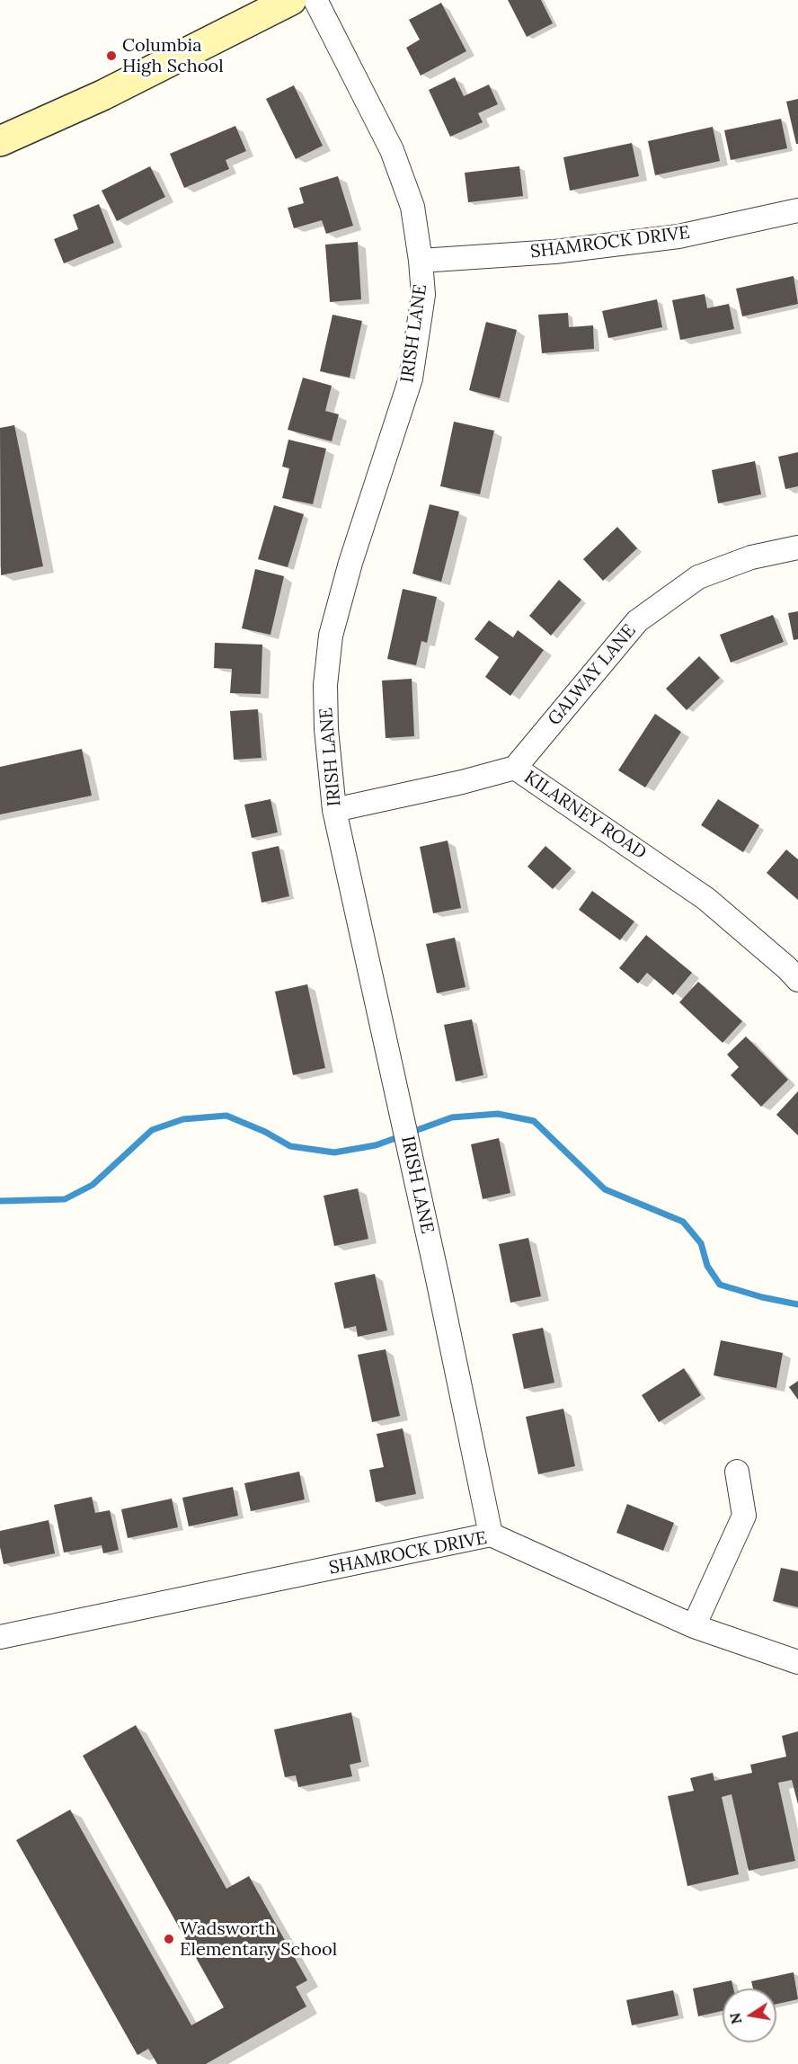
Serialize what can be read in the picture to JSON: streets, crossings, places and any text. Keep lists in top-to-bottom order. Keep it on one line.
{"streets":{"street":["SHAMROCK DRIVE","IRISH LANE","GALWAY LANE","KILARNEY ROAD"]},"crossings":[["SHAMROCK DRIVE","IRISH LANE"],["IRISH LANE","KILARNEY ROAD"],["GALWAY LANE","KILARNEY ROAD"]],"places":["Columbia High School","Wadsworth Elementary School"],"north":"left"}
